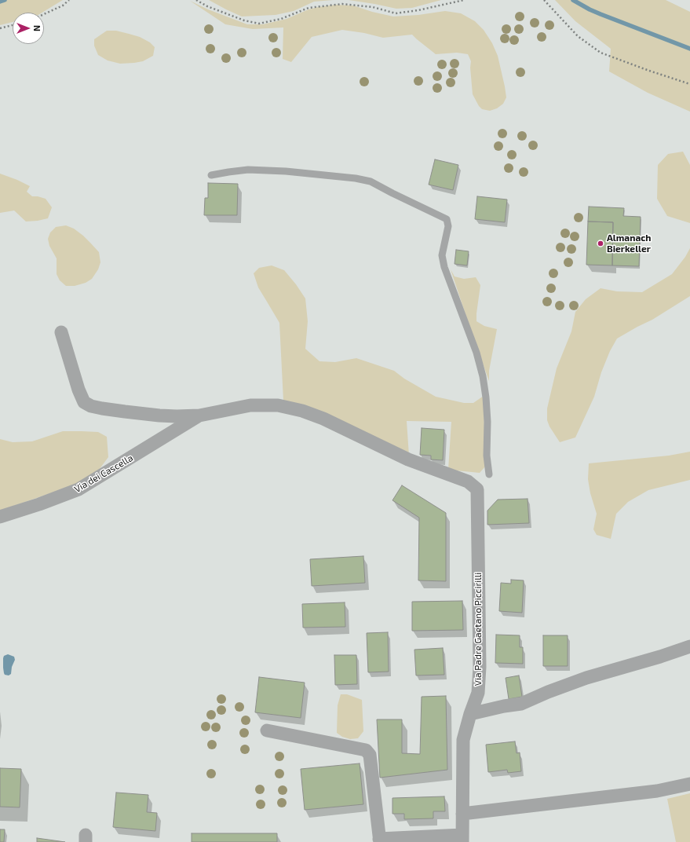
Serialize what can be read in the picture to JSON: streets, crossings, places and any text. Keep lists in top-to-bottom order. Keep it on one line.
{"streets":{"street":["Via dei Cascella","Via Padre Gaetano Piccirilli"]},"crossings":[["Via dei Cascella","Via Padre Gaetano Piccirilli"]],"places":["Almanach Bierkeller"],"north":"right"}
